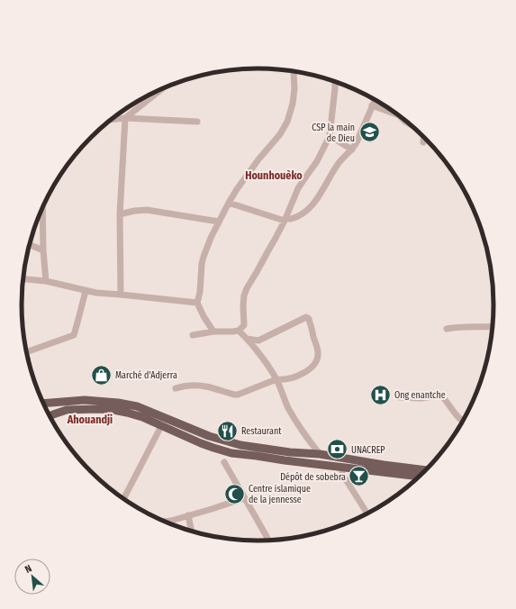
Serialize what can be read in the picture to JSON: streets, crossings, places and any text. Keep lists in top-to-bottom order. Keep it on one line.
{"districts":["Hounhouèko","Ahouandji"],"places":{"school or university":["CSP la main de Dieu"],"shop":["Marché d'Adjerra"],"hospital":["Ong enantche"],"restaurant":["Restaurant"],"bank":["UNACREP"],"bar":["Dépôt de sobebra"],"mosque":["Centre islamique de la jennesse"]},"north":"top left"}
